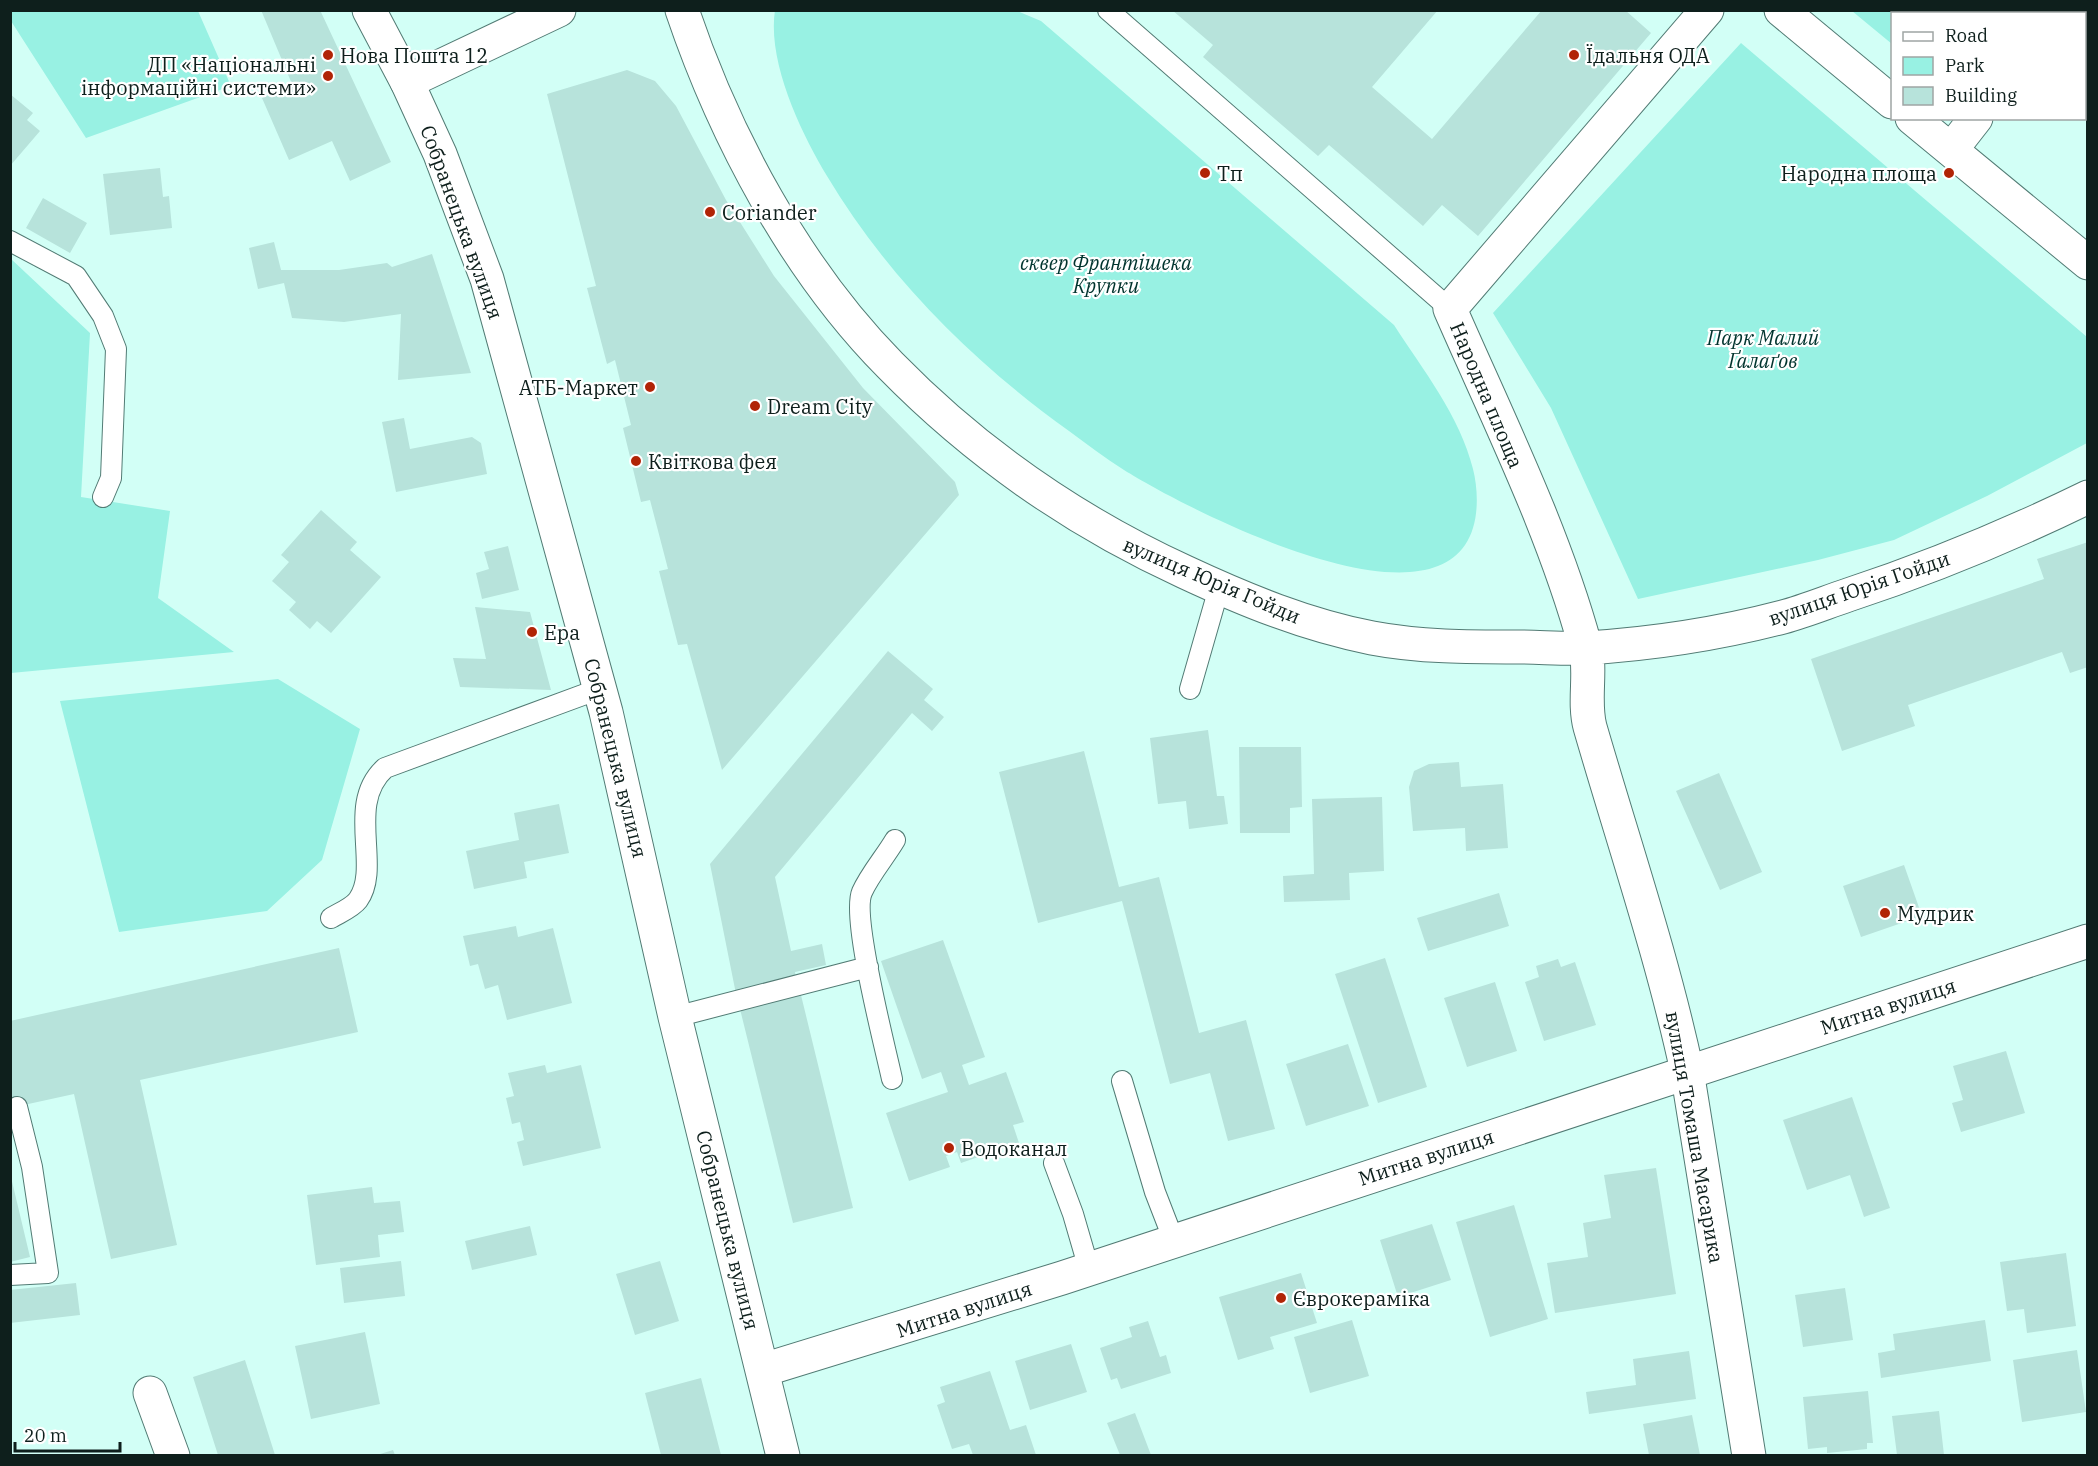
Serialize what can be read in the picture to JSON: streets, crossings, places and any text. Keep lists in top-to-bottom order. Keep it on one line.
{"streets":{"street":["Собранецька вулиця","Народна площа","вулиця Юрія Гойди","Митна вулиця","вулиця Томаша Масарика"]},"crossings":[["Собранецька вулиця","Митна вулиця"],["Народна площа","вулиця Юрія Гойди"],["Народна площа","вулиця Томаша Масарика"],["вулиця Юрія Гойди","вулиця Томаша Масарика"],["Митна вулиця","вулиця Томаша Масарика"]],"parks":["сквер Франтішека Крупки","Парк Малий Ґалаґов"],"places":["Нова Пошта 12","Їдальня ОДА","ДП «Національні інформаційні системи»","Тп","Народна площа","Coriander","АТБ-Маркет","Dream City","Квіткова фея","Ера","Мудрик","Водоканал","Єврокераміка"],"legend":["Road","Park","Building"],"scale_bar":"20 m"}
